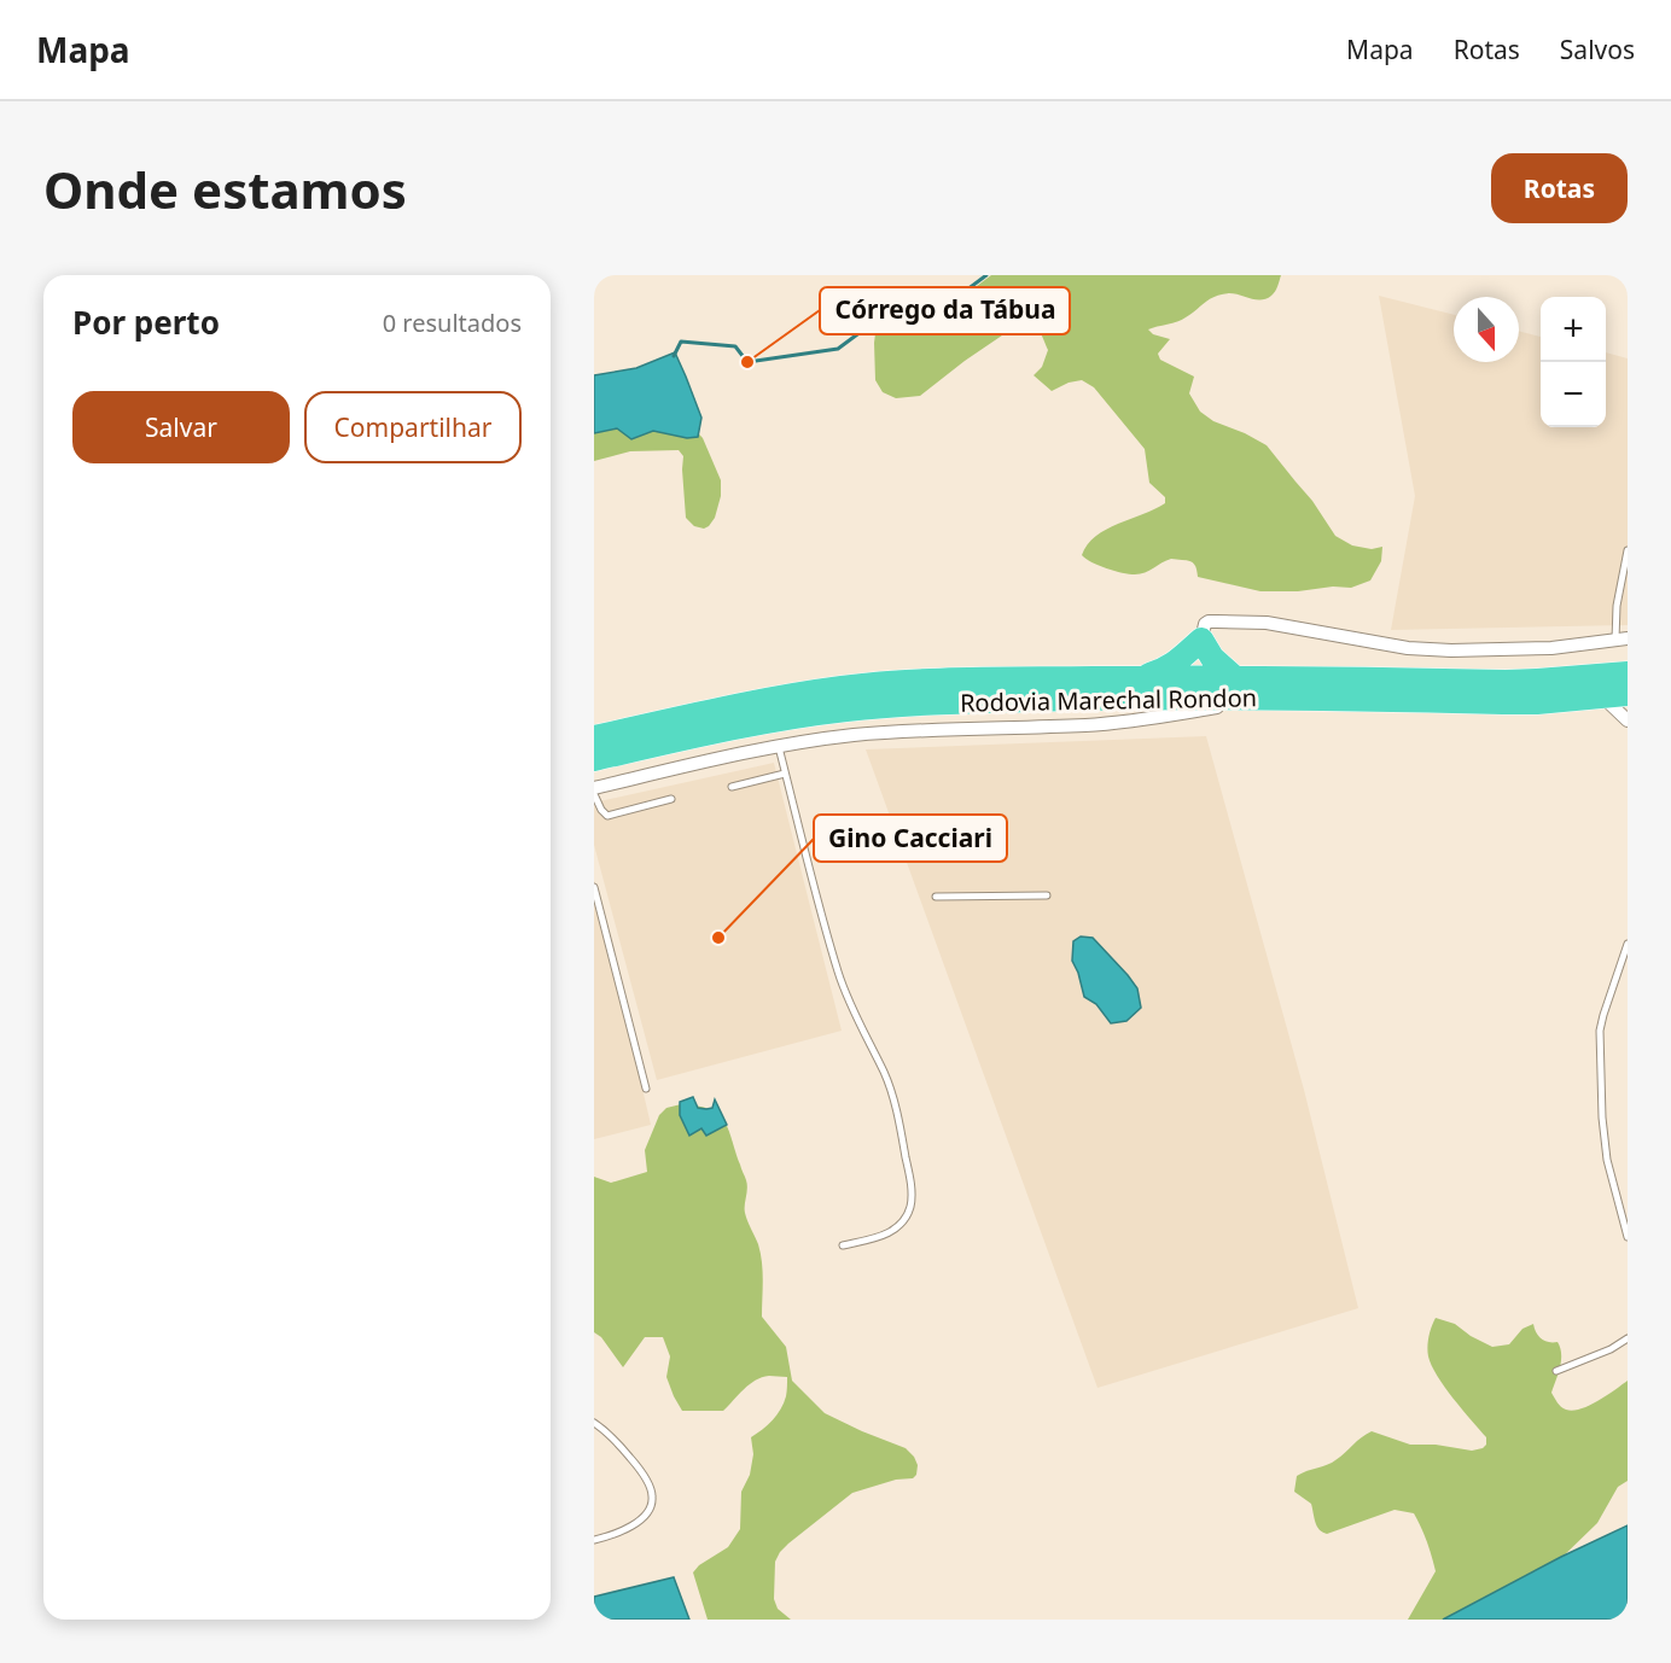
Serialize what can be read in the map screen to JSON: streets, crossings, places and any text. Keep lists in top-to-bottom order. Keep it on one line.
{"streets":{"highway":["Rodovia Marechal Rondon"]},"places":["Córrego da Tábua","Gino Cacciari"],"north":"bottom","page":{"header":"Mapa","nav":["Mapa","Rotas","Salvos"],"buttons":["Rotas",["Salvar","Compartilhar"]],"title":"Onde estamos","heading":["Por perto","0 resultados"],"map_buttons":["+","−"]}}
